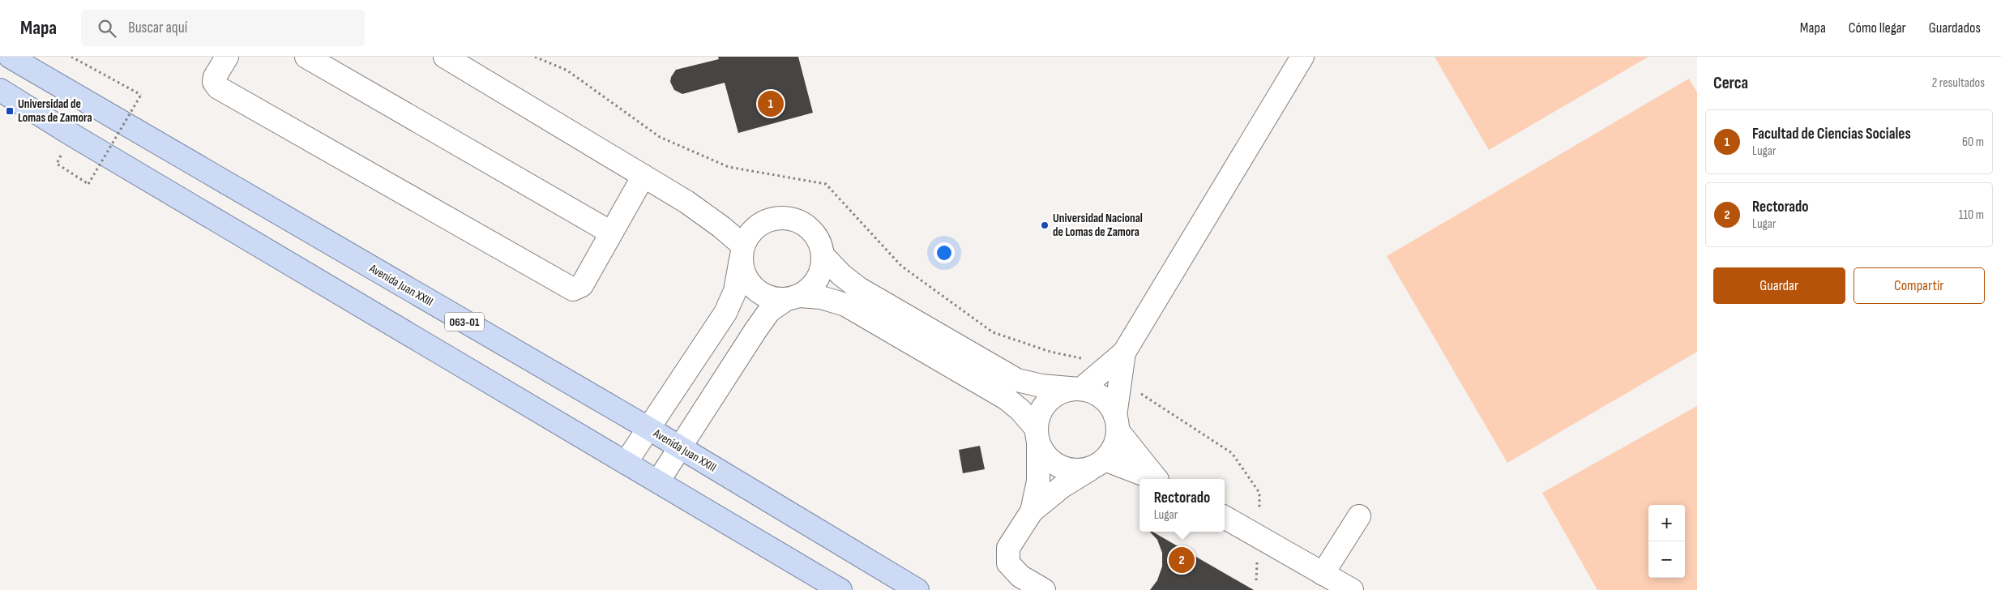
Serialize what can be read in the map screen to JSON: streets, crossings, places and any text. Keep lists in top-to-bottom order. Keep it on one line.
{"streets":{"main road":["Avenida Juan XXIII","063-01"]},"places":{"transit":["Universidad de Lomas de Zamora"],"other":["Universidad Nacional de Lomas de Zamora"]},"page":{"header":"Mapa","search":"Buscar aquí","nav":["Mapa","Cómo llegar","Guardados"],"heading":["Cerca","2 resultados"],"pins":["1","2"],"list":[{"mark":"1","name":"Facultad de Ciencias Sociales","note":"Lugar","value":"60 m"},{"mark":"2","name":"Rectorado","note":"Lugar","value":"110 m"}],"buttons":["Guardar","Compartir"],"popup":["Rectorado","Lugar"],"map_buttons":["+","−"]}}
